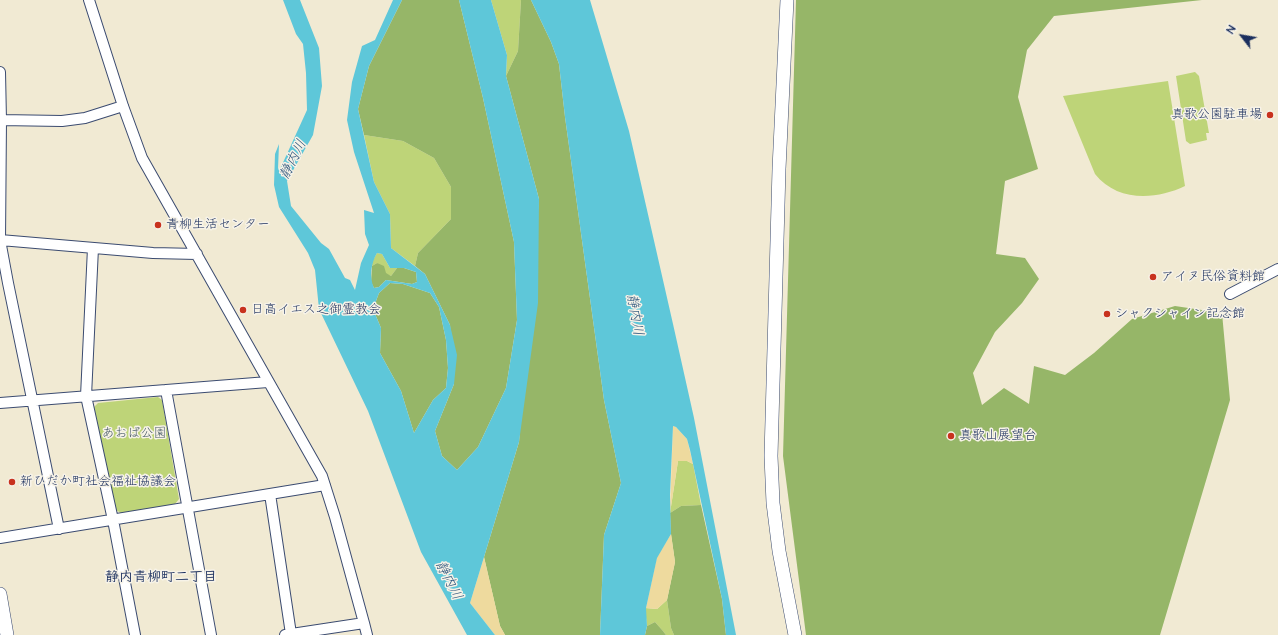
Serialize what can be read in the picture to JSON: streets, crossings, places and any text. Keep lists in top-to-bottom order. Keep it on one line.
{"districts":["静内青柳町二丁目"],"water":["静内川"],"parks":["あおば公園"],"places":["真歌公園駐車場","青柳生活センター","アイヌ民俗資料館","日高イエス之御霊教会","シャクシャイン記念館","真歌山展望台","新ひだか町社会福祉協議会"],"north":"top left"}
